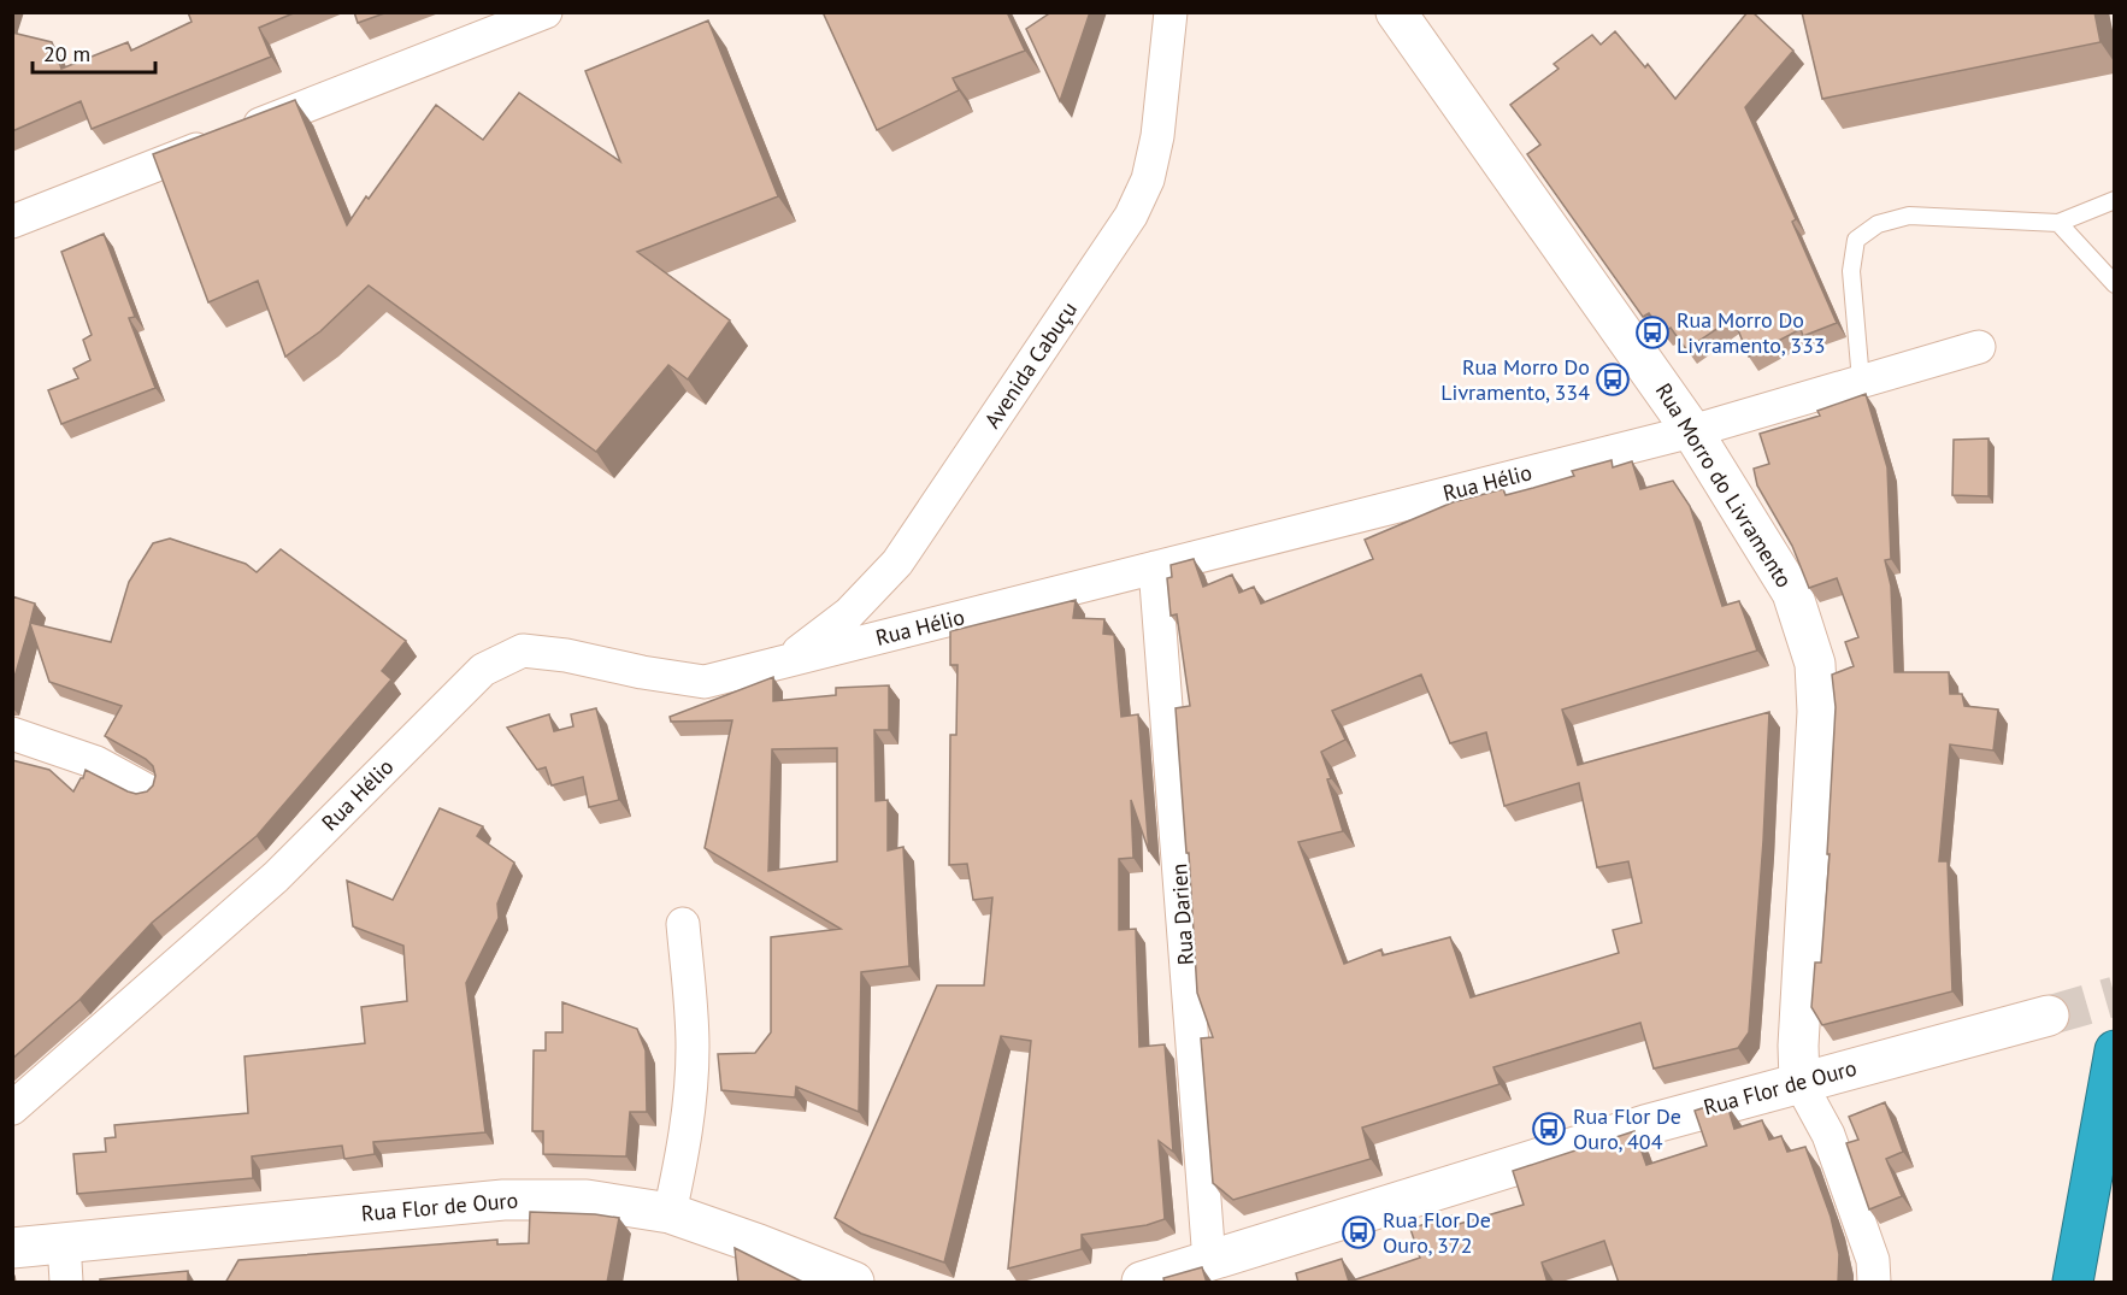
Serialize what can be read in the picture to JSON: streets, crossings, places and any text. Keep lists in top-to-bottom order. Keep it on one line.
{"streets":{"street":["Avenida Cabuçu","Rua Hélio","Rua Morro do Livramento","Rua Darien","Rua Flor de Ouro"]},"crossings":[["Avenida Cabuçu","Rua Hélio"],["Rua Hélio","Rua Morro do Livramento"],["Rua Hélio","Rua Darien"],["Rua Morro do Livramento","Rua Flor de Ouro"],["Rua Darien","Rua Flor de Ouro"]],"places":{"bus stop":["Rua Morro Do Livramento, 333","Rua Morro Do Livramento, 334","Rua Flor De Ouro, 404","Rua Flor De Ouro, 372"]},"scale_bar":"20 m"}
